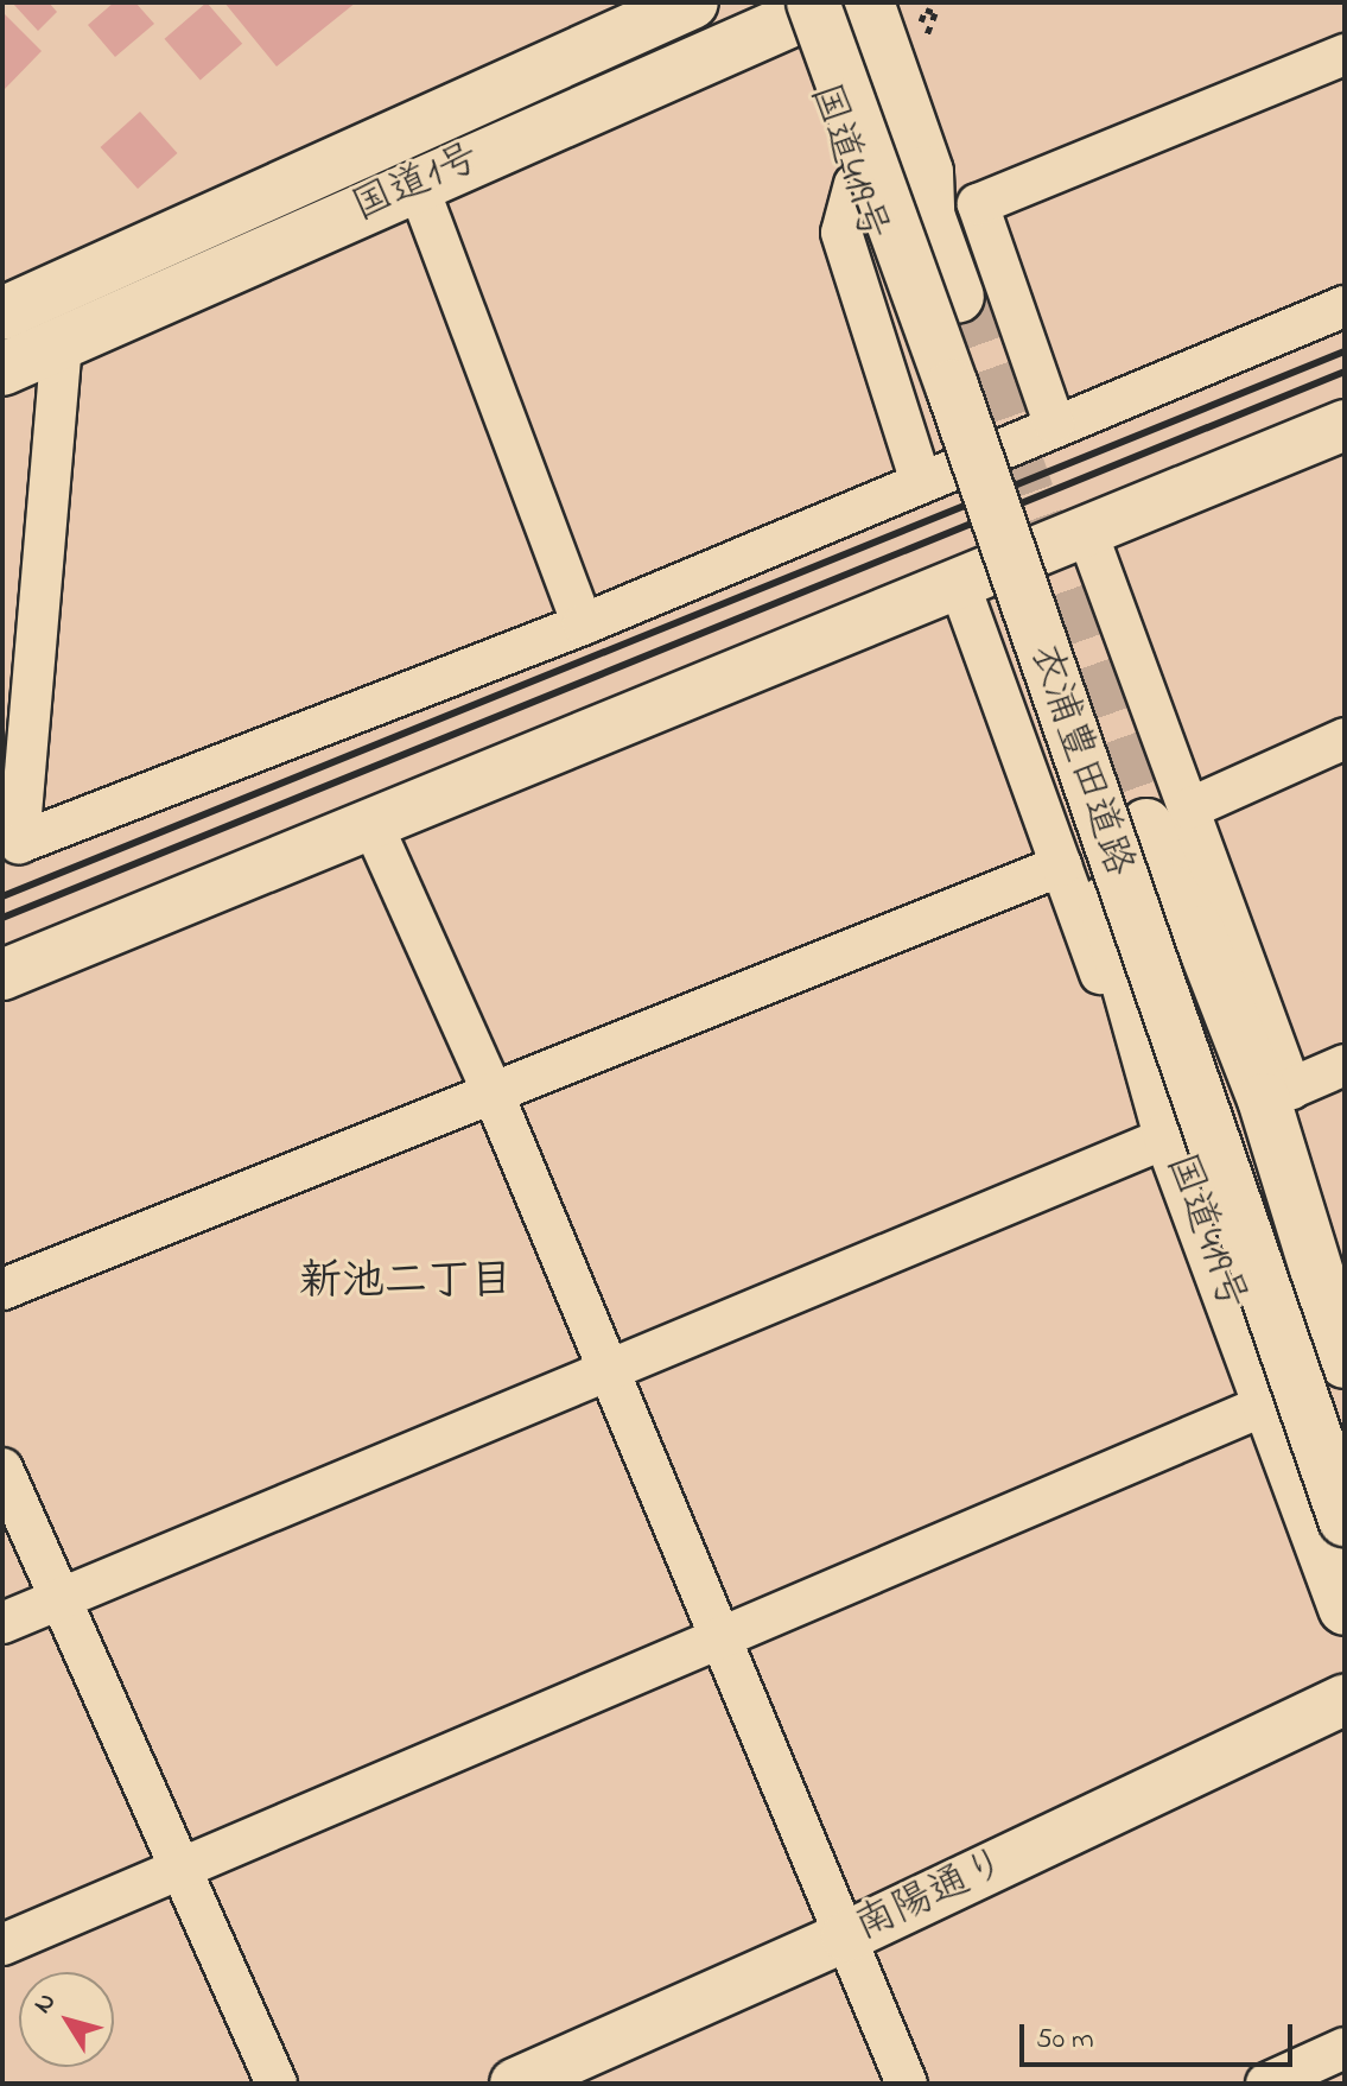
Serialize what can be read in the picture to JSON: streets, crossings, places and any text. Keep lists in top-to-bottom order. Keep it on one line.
{"streets":{"highway":["国道419号","国道1号","衣浦豊田道路"],"street":["南陽通り"]},"crossings":[["国道419号","国道1号"],["国道419号","衣浦豊田道路"],["国道1号","衣浦豊田道路"]],"districts":["新池二丁目"],"scale_bar":"50 m","north":"top left"}
